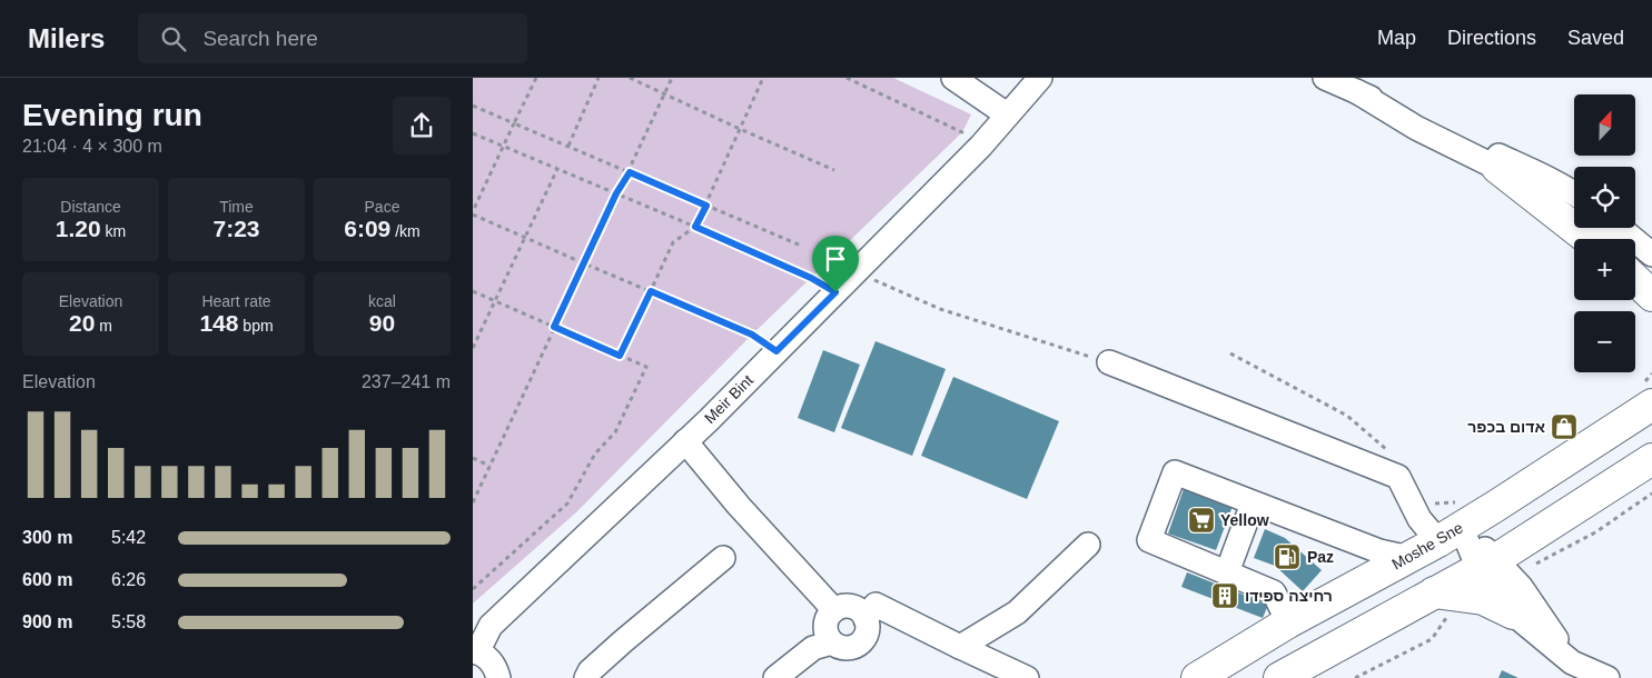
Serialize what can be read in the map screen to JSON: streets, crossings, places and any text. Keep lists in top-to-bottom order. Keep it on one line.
{"streets":{"main road":["Moshe Sne"],"street":["Meir Bint"]},"places":{"shop":["אדום בכפר"],"supermarket":["Yellow"],"fuel station":["Paz"],"building":["רחיצה ספידו"]},"north":"top","page":{"header":"Milers","search":"Search here","nav":["Map","Directions","Saved"],"heading":["Evening run","21:04 · 4 × 300 m"],"map_buttons":["+","−"],"stats":[["Distance","1.20 km"],["Time","7:23"],["Pace","6:09 /km"],["Elevation","20 m"],["Heart rate","148 bpm"],["kcal","90"]],"chart":["Elevation","237–241 m"],"list":[{"name":"300 m","note":"5:42"},{"name":"600 m","note":"6:26"},{"name":"900 m","note":"5:58"}]}}
